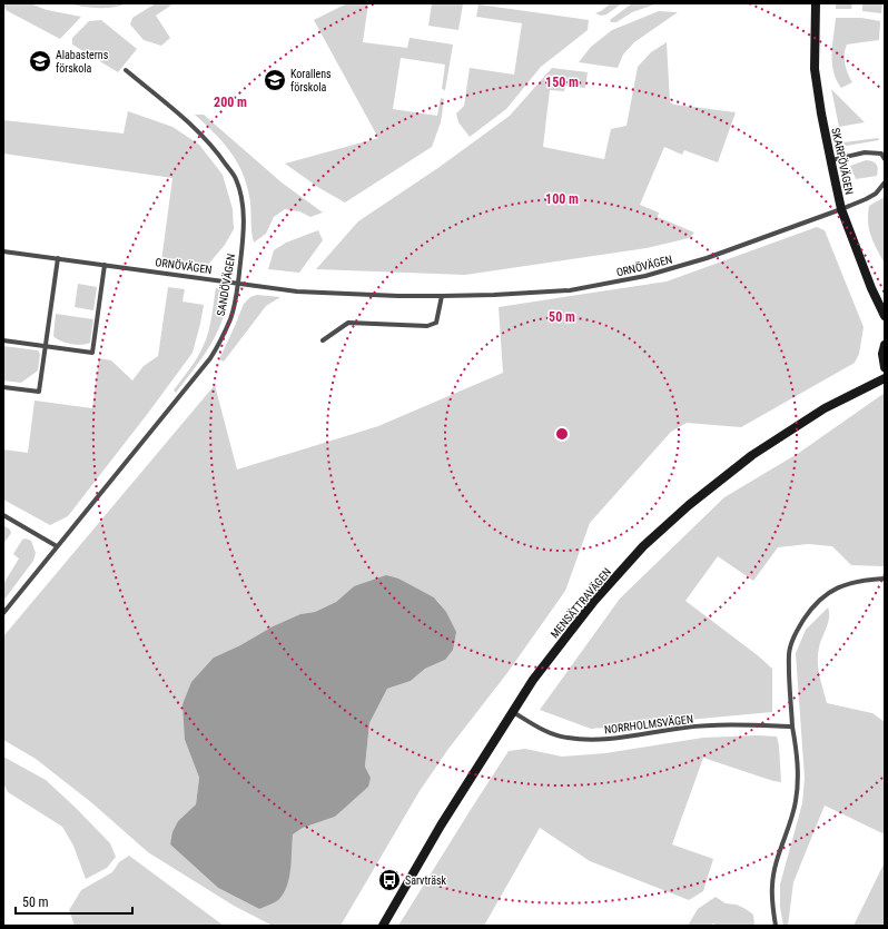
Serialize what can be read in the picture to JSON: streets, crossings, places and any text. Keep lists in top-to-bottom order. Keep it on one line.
{"streets":{"street":["SKARPÖVÄGEN","ORNÖVÄGEN","SANDÖVÄGEN","MENSÄTTRAVÄGEN","NORRHOLMSVÄGEN"]},"crossings":[["SKARPÖVÄGEN","ORNÖVÄGEN"],["ORNÖVÄGEN","SANDÖVÄGEN"],["MENSÄTTRAVÄGEN","NORRHOLMSVÄGEN"]],"places":{"school or university":["Alabasterns förskola","Korallens förskola"],"bus stop":["Sarvträsk"]},"scale_bar":"50 m","rings":["150 m","200 m","100 m","50 m"]}
